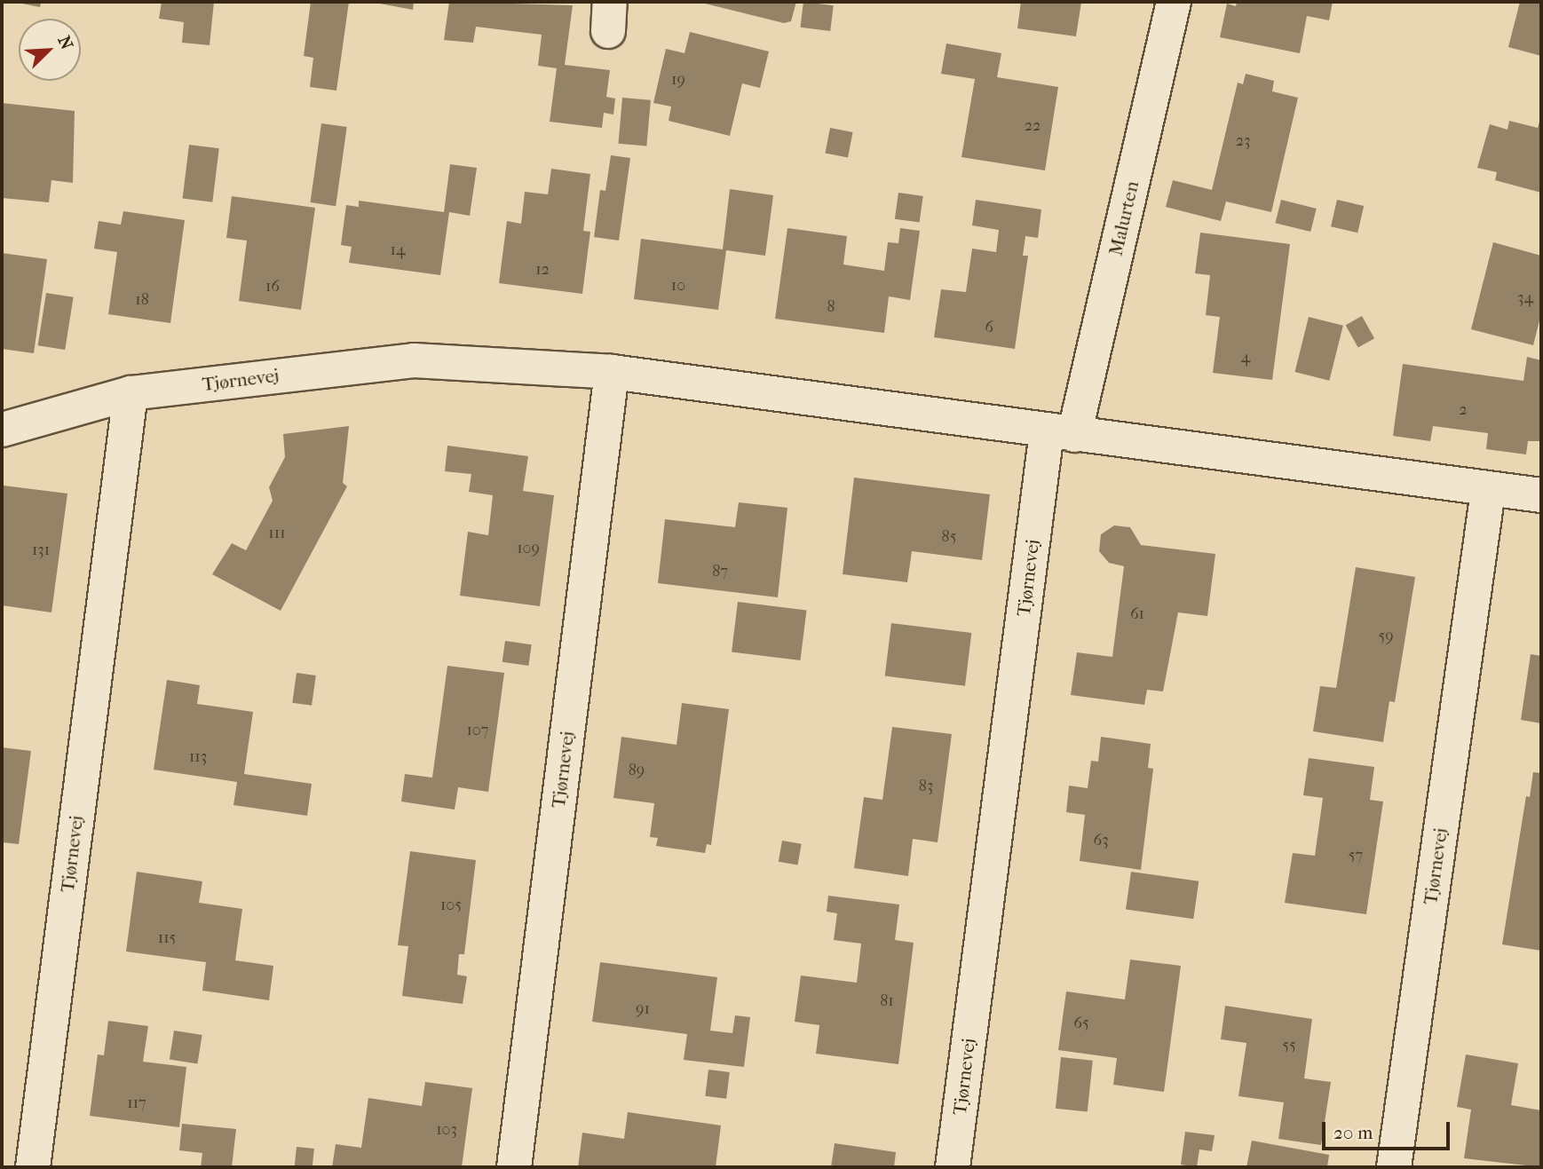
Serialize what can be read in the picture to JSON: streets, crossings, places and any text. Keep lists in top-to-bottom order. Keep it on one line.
{"streets":{"street":["Malurten","Tjørnevej"]},"crossings":[["Malurten","Tjørnevej"]],"house_numbers":["19","22","23","14","12","10","16","34","18","8","6","4","2","111","85","109","131","87","61","59","107","113","89","83","63","57","105","115","81","91","65","55","117","103"],"scale_bar":"20 m","north":"top right"}
